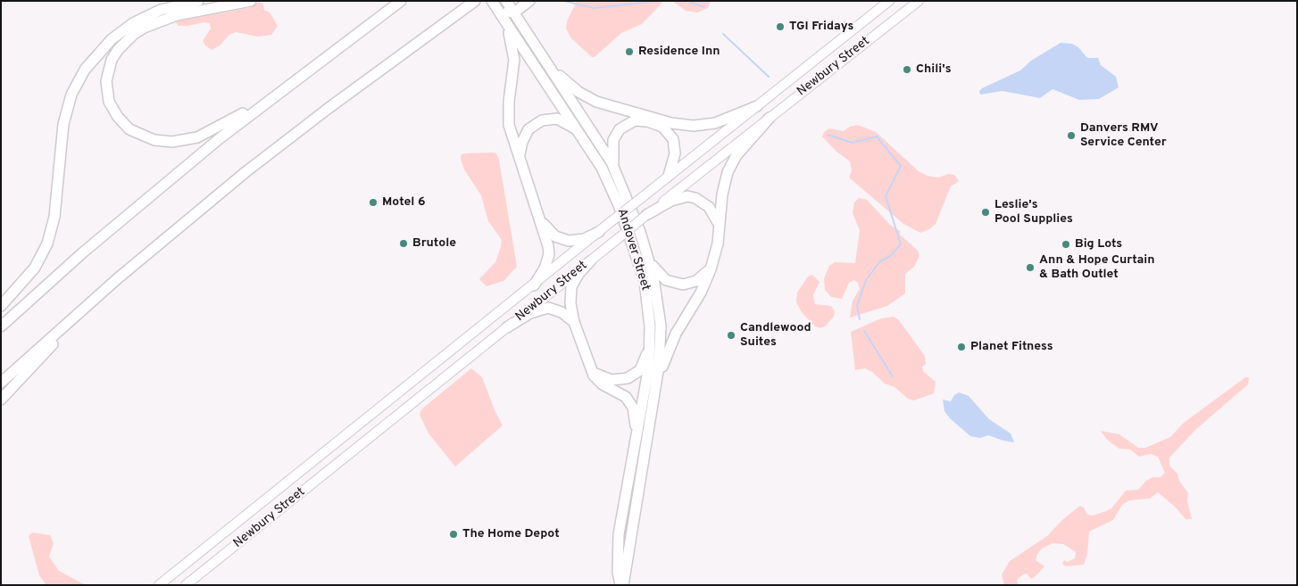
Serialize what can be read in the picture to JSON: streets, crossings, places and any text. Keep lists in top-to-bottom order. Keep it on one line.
{"streets":{"highway":["Andover Street"],"main road":["Newbury Street"]},"places":["TGI Fridays","Residence Inn","Chili's","Danvers RMV Service Center","Motel 6","Leslie's Pool Supplies","Brutole","Big Lots","Ann & Hope Curtain & Bath Outlet","Candlewood Suites","Planet Fitness","The Home Depot"]}
